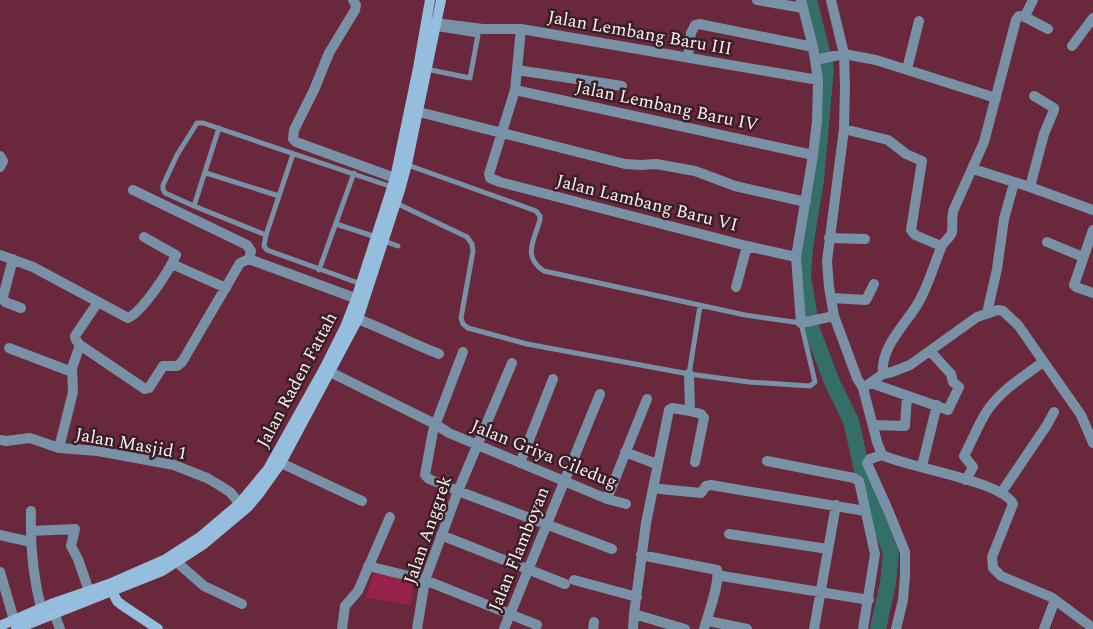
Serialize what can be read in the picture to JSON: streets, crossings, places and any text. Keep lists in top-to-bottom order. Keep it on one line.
{"streets":{"main road":["Jalan Raden Fattah"],"street":["Jalan Lembang Baru III","Jalan Lembang Baru IV","Jalan Lambang Baru VI","Jalan Masjid 1","Jalan Griya Ciledug","Jalan Anggrek","Jalan Flamboyan"]},"crossings":[["Jalan Lembang Baru III","Jalan Raden Fattah"],["Jalan Raden Fattah","Jalan Masjid 1"],["Jalan Raden Fattah","Jalan Griya Ciledug"],["Jalan Griya Ciledug","Jalan Anggrek"],["Jalan Griya Ciledug","Jalan Flamboyan"]]}
